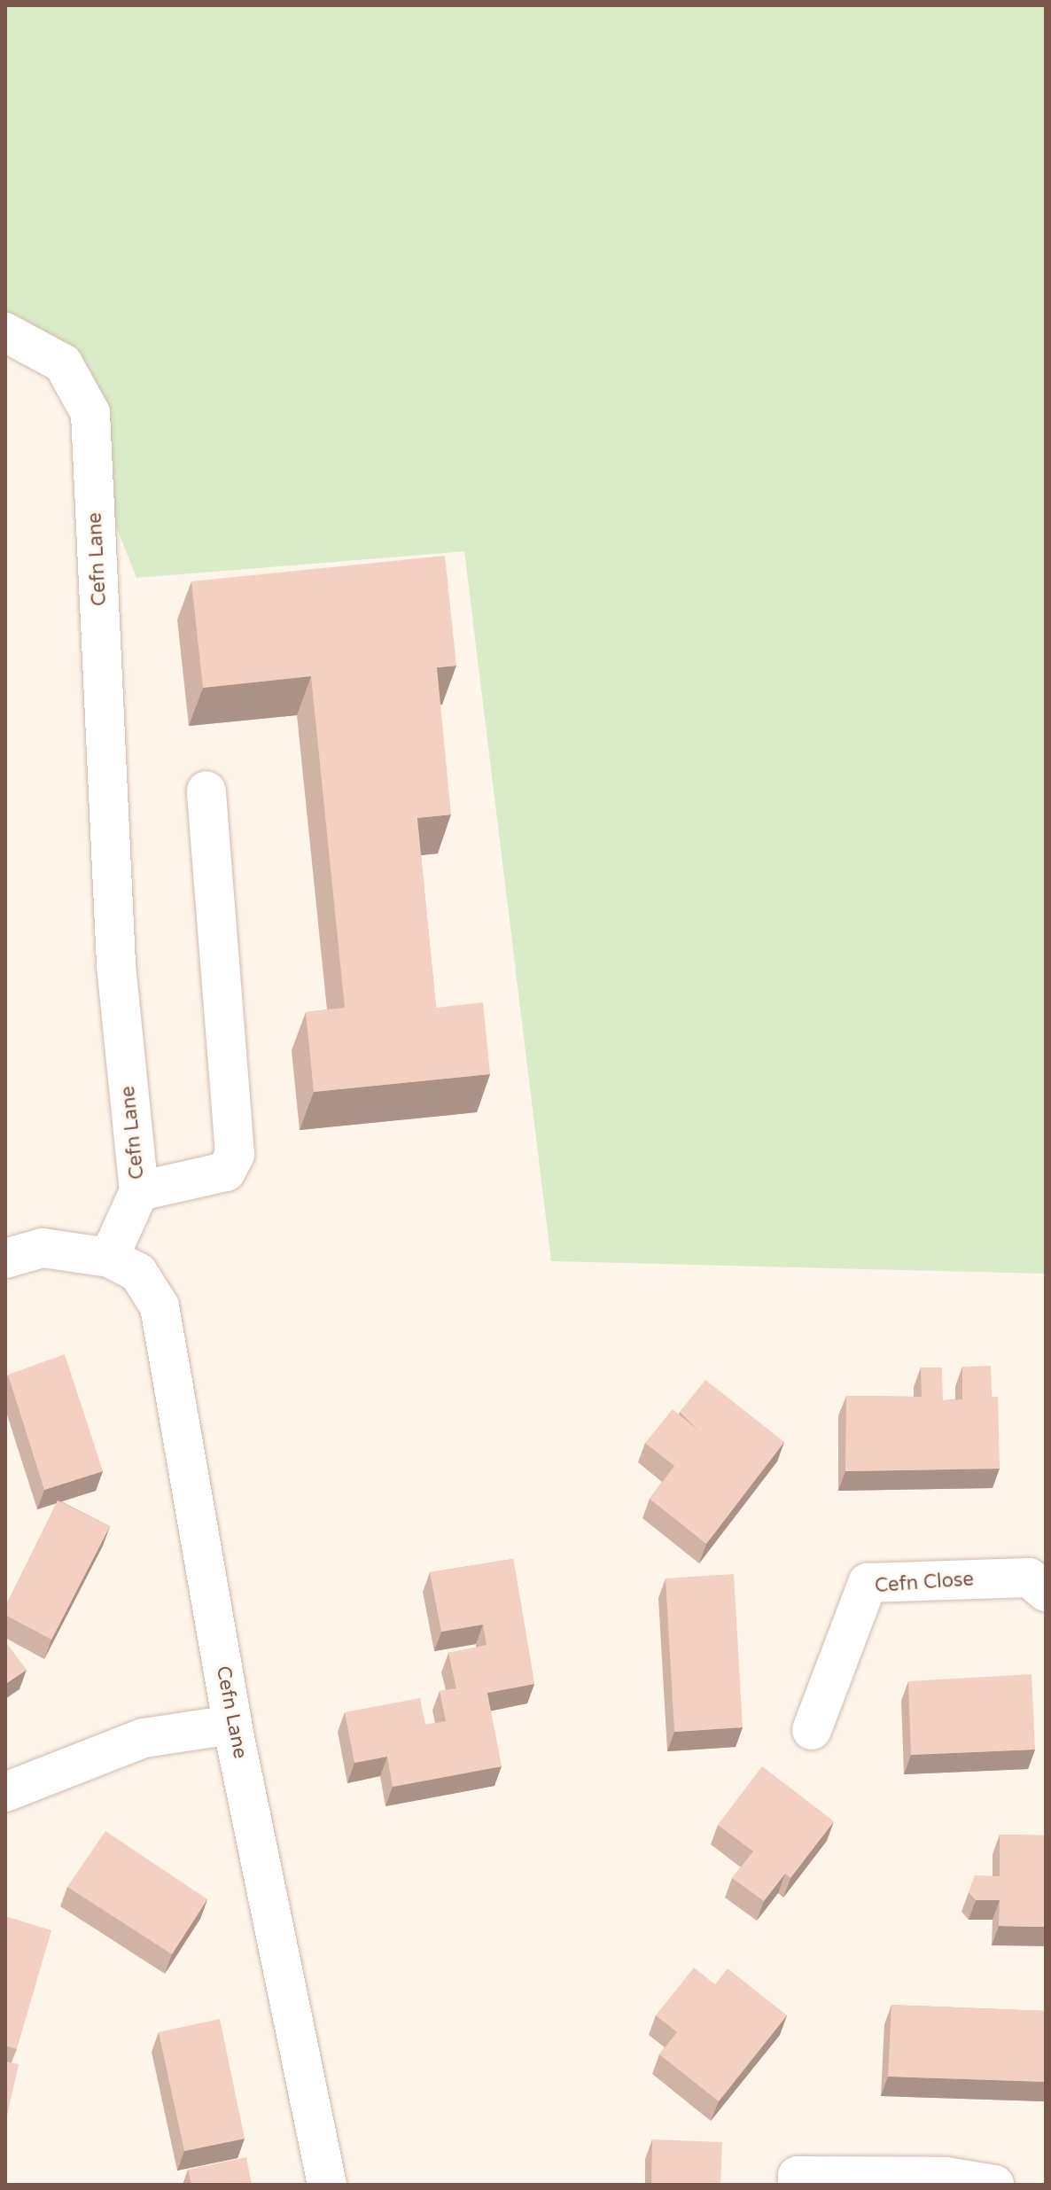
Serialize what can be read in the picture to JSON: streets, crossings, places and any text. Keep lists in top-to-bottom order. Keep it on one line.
{"streets":{"street":["Cefn Lane","Cefn Close"]}}
